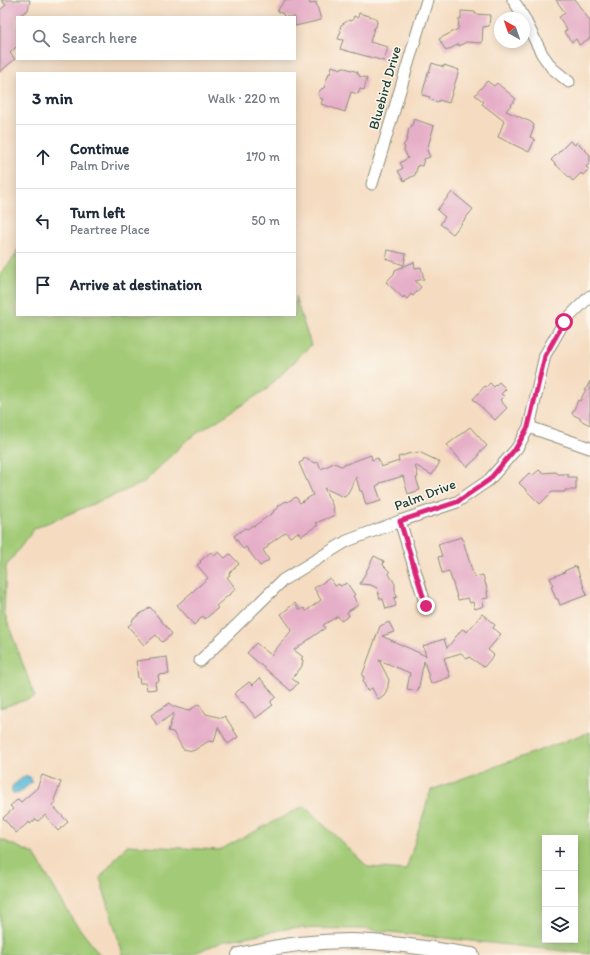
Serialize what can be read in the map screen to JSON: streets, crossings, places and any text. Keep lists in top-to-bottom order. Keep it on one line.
{"streets":{"street":["Bluebird Drive","Palm Drive"]},"north":"top left","page":{"search":"Search here","heading":["3 min","Walk · 220 m"],"list":[["Continue","Palm Drive","170 m"],["Turn left","Peartree Place","50 m"],"Arrive at destination"],"map_buttons":["+","−"]}}
